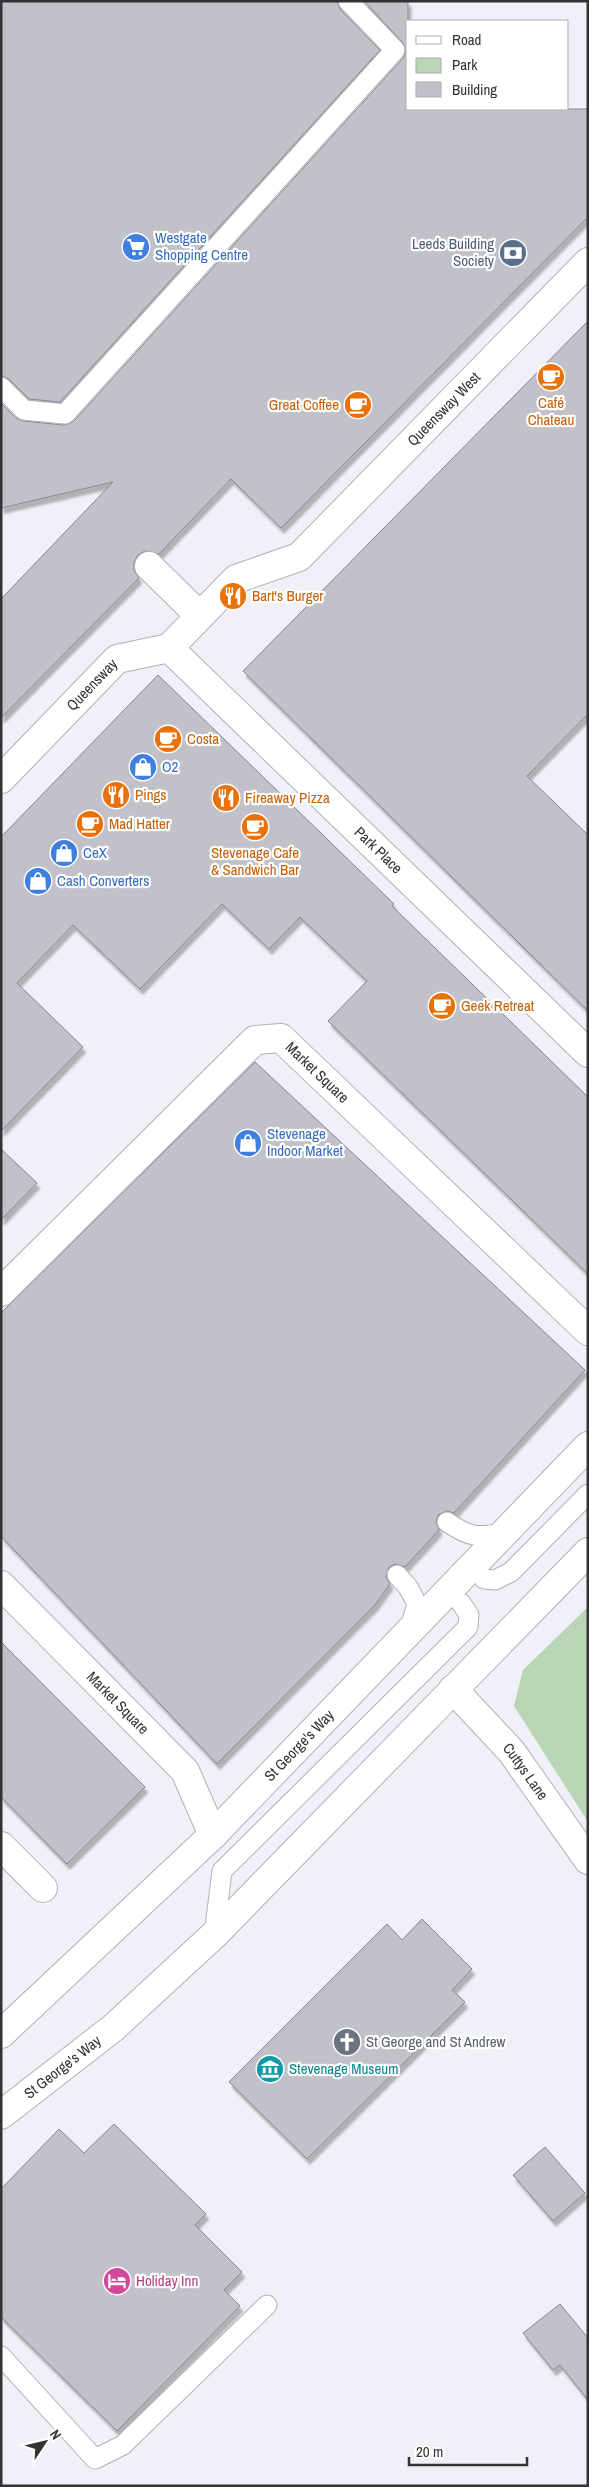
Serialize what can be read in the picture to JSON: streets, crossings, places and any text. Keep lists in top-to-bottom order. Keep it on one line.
{"streets":{"street":["Queensway West","Queensway","Park Place","Market Square","St George's Way","Cuttys Lane"]},"crossings":[["Queensway","Park Place"],["Market Square","St George's Way"],["St George's Way","Cuttys Lane"]],"places":{"supermarket":["Westgate Shopping Centre"],"bank":["Leeds Building Society"],"cafe":["Café Chateau","Great Coffee","Costa","Mad Hatter","Stevenage Cafe & Sandwich Bar","Geek Retreat"],"restaurant":["Bart's Burger","Pings","Fireaway Pizza"],"shop":["O2","CeX","Cash Converters","Stevenage Indoor Market"],"church":["St George and St Andrew"],"museum":["Stevenage Museum"],"hotel":["Holiday Inn"]},"legend":["Road","Park","Building"],"scale_bar":"20 m","north":"top right"}
